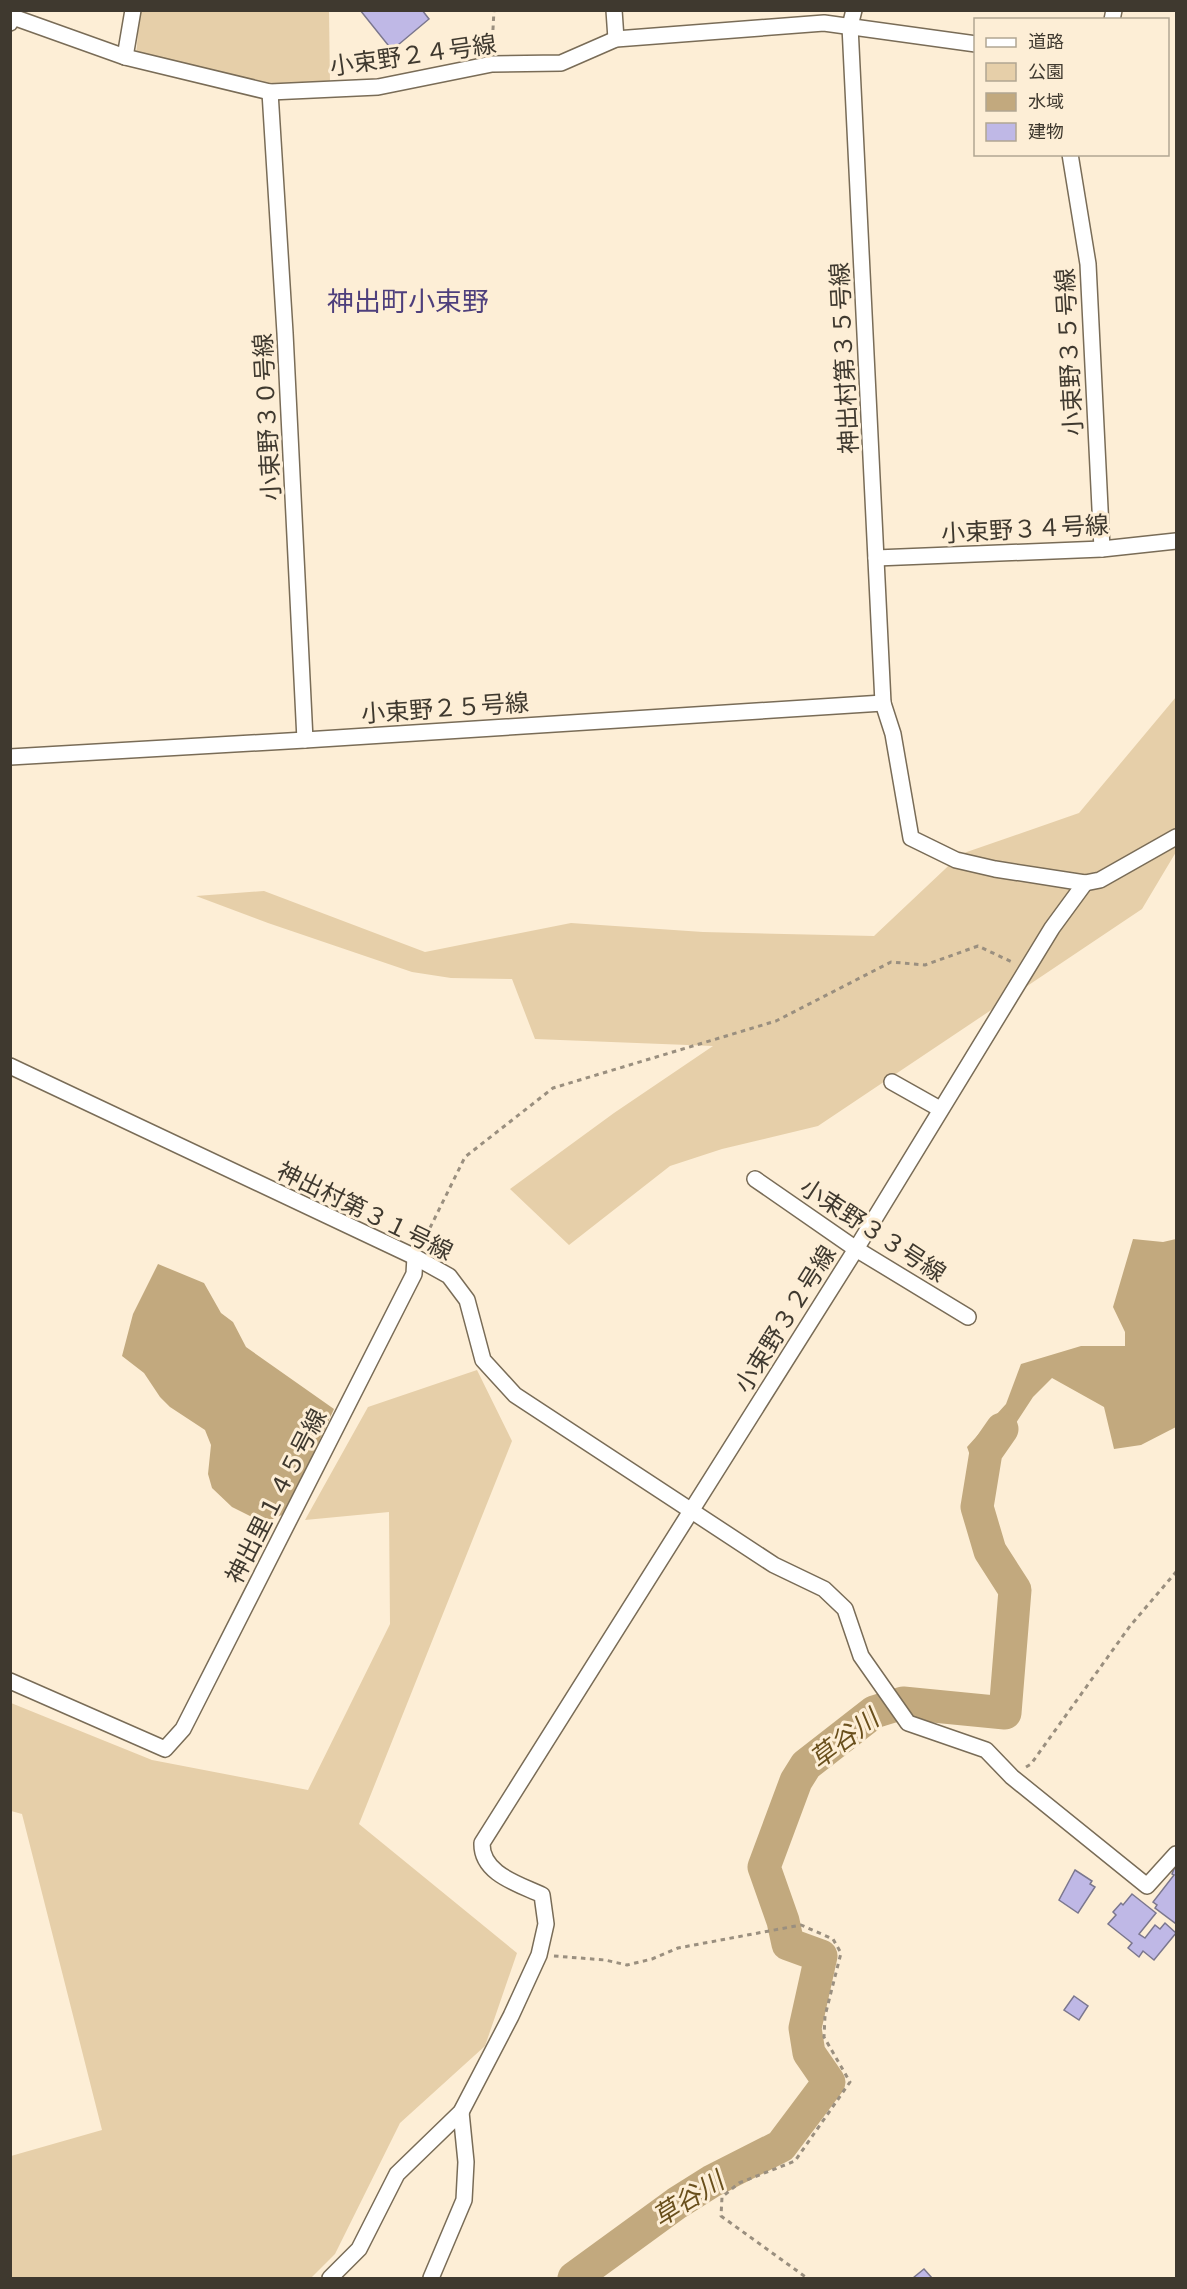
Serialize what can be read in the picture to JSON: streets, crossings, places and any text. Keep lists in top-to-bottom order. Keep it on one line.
{"streets":{"street":["小束野２４号線","小束野３５号線","神出村第３５号線","小束野３０号線","小束野３４号線","小束野２５号線","神出村第３１号線","小束野３３号線","小束野３２号線","神出里１４５号線"]},"crossings":[["小束野２４号線","神出村第３５号線"],["小束野２４号線","小束野３０号線"],["小束野３５号線","小束野３４号線"],["神出村第３５号線","小束野３４号線"],["神出村第３５号線","小束野２５号線"],["神出村第３５号線","小束野３２号線"],["小束野３０号線","小束野２５号線"],["神出村第３１号線","小束野３２号線"],["神出村第３１号線","神出里１４５号線"],["小束野３３号線","小束野３２号線"]],"districts":["神出町小束野"],"water":["草谷川"],"legend":["道路","公園","水域","建物"]}
